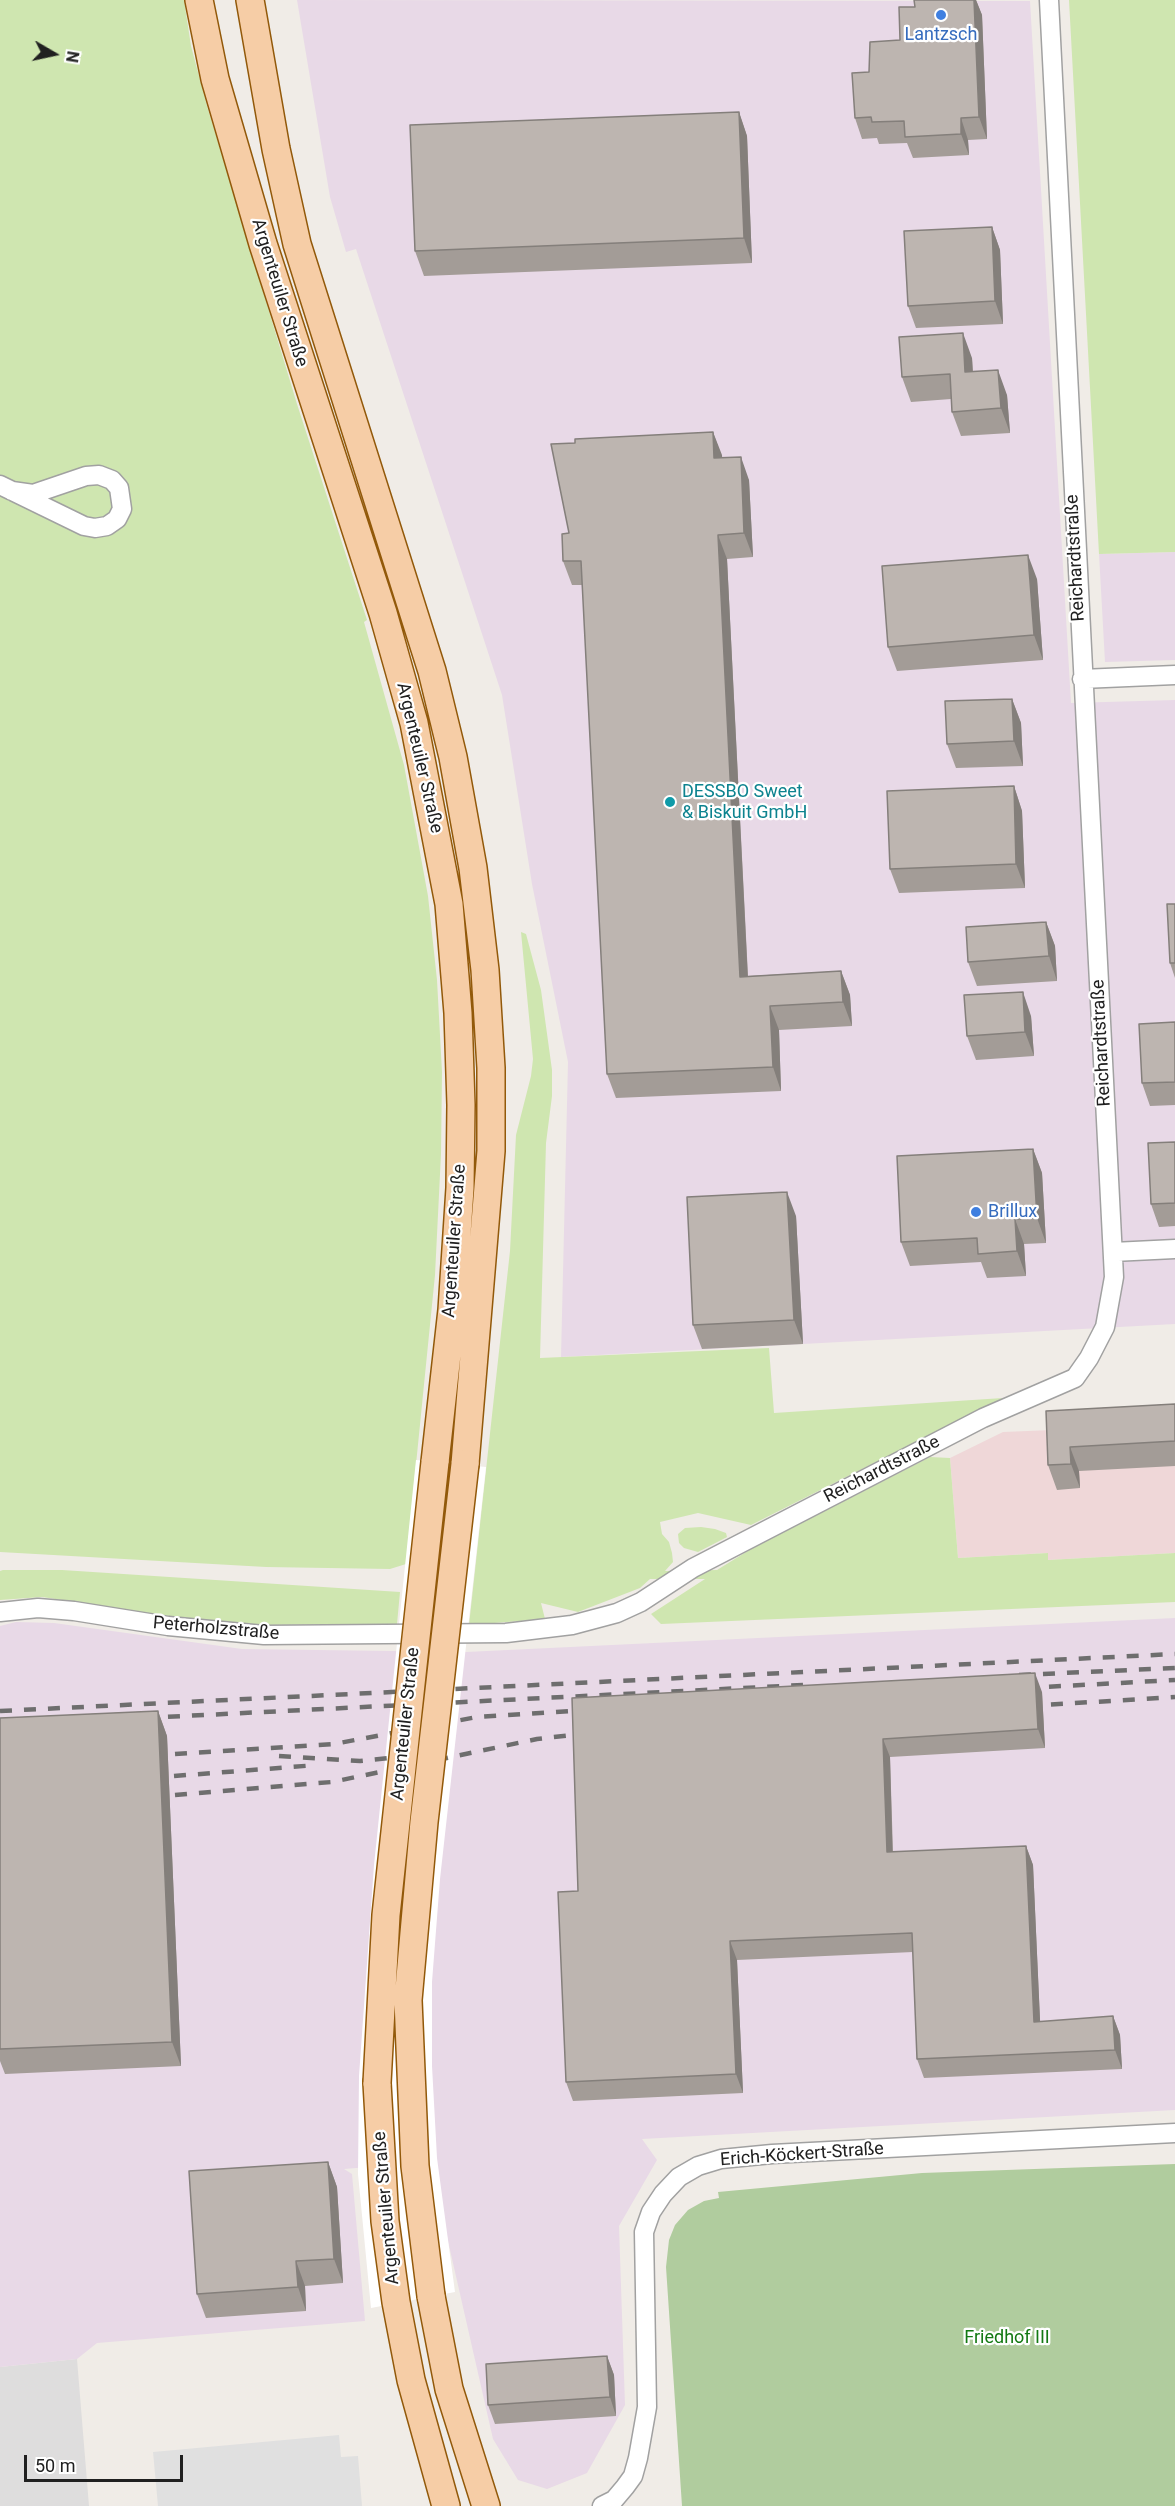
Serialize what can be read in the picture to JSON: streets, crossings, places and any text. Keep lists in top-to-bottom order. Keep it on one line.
{"streets":{"main road":["Argenteuiler Straße"],"street":["Reichardtstraße","Peterholzstraße","Erich-Köckert-Straße"]},"crossings":[["Reichardtstraße","Peterholzstraße"]],"parks":["Friedhof III"],"places":["Lantzsch","DESSBO Sweet & Biskuit GmbH","Brillux"],"scale_bar":"50 m","north":"right"}
